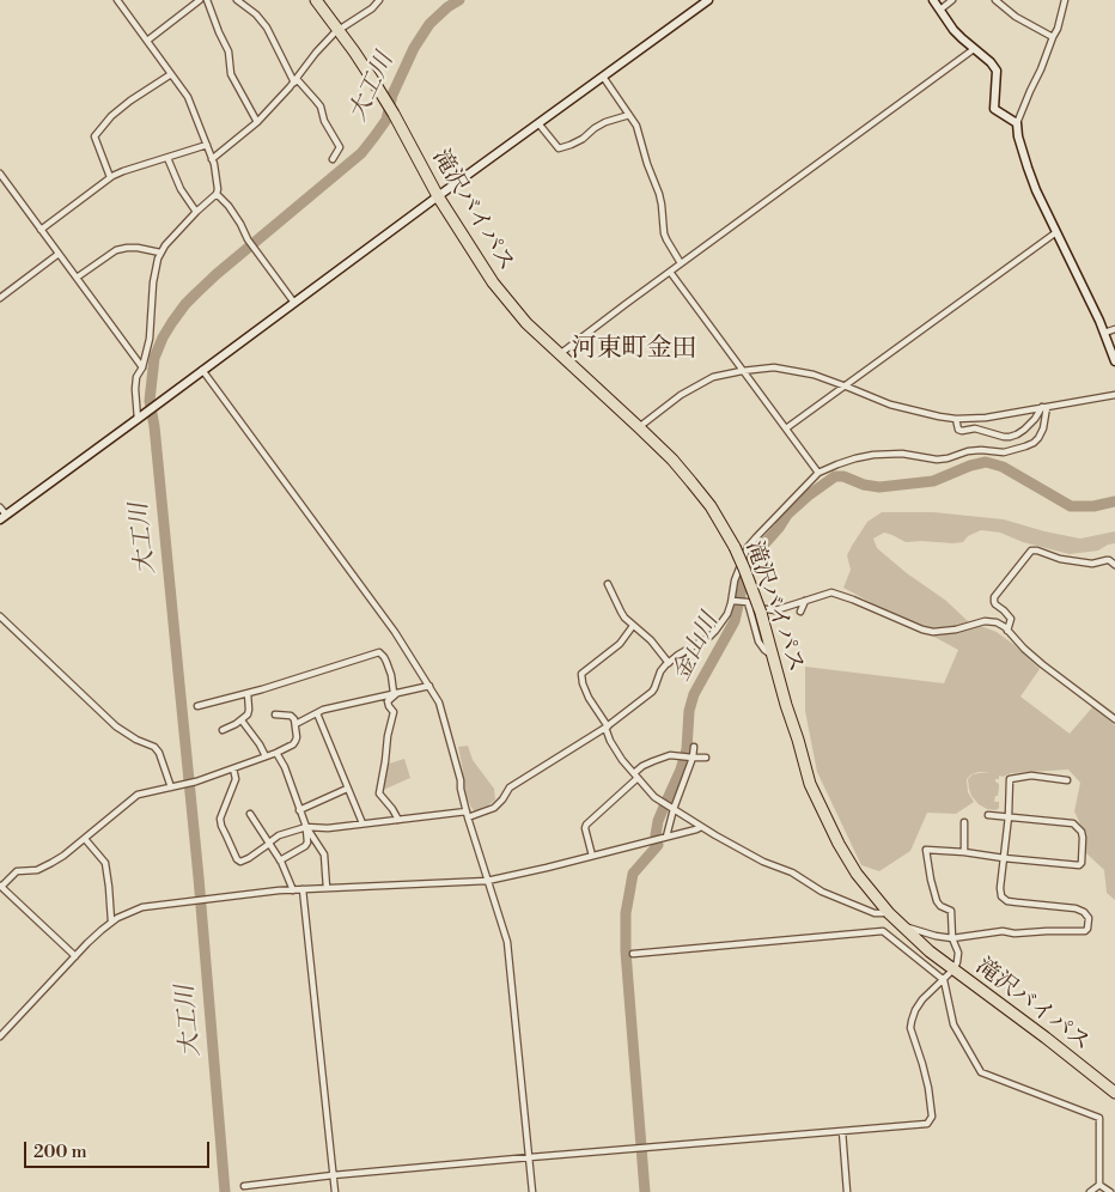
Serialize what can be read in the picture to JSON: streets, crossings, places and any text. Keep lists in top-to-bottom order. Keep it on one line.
{"streets":{"highway":["滝沢バイパス"]},"districts":["河東町金田"],"water":["大工川","金山川"],"scale_bar":"200 m"}
